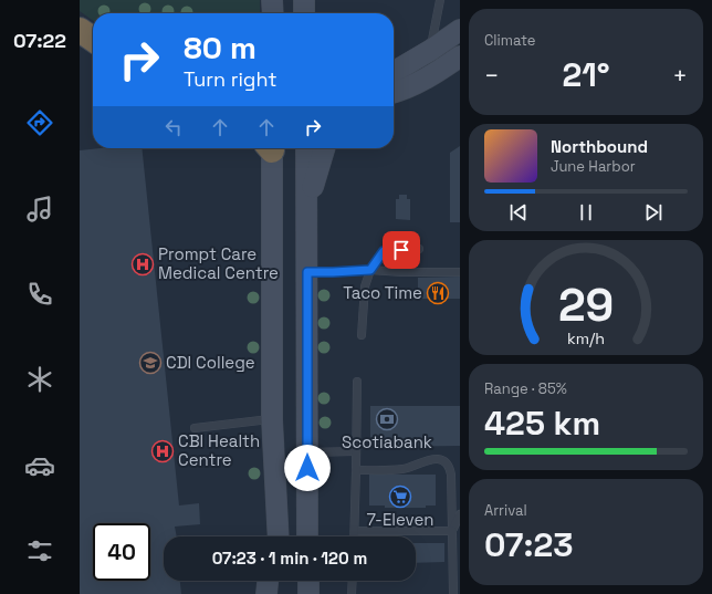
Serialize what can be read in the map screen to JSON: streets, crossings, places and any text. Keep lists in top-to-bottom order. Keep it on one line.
{"places":{"hospital":["Prompt Care Medical Centre","CBI Health Centre"],"restaurant":["Taco Time"],"school or university":["CDI College"],"bank":["Scotiabank"],"supermarket":["7-Eleven"]},"page":{"tabs":"07:22","tile":["Climate",["Range · 85%","425 km"],["Arrival","07:23"]],"turn":["80 m","Turn right"],"heat":["−","21°","+"],"song":["Northbound","June Harbor"],"limit":"40","trip":"07:23 · 1 min · 120 m","gauge":["29","km/h"]}}
